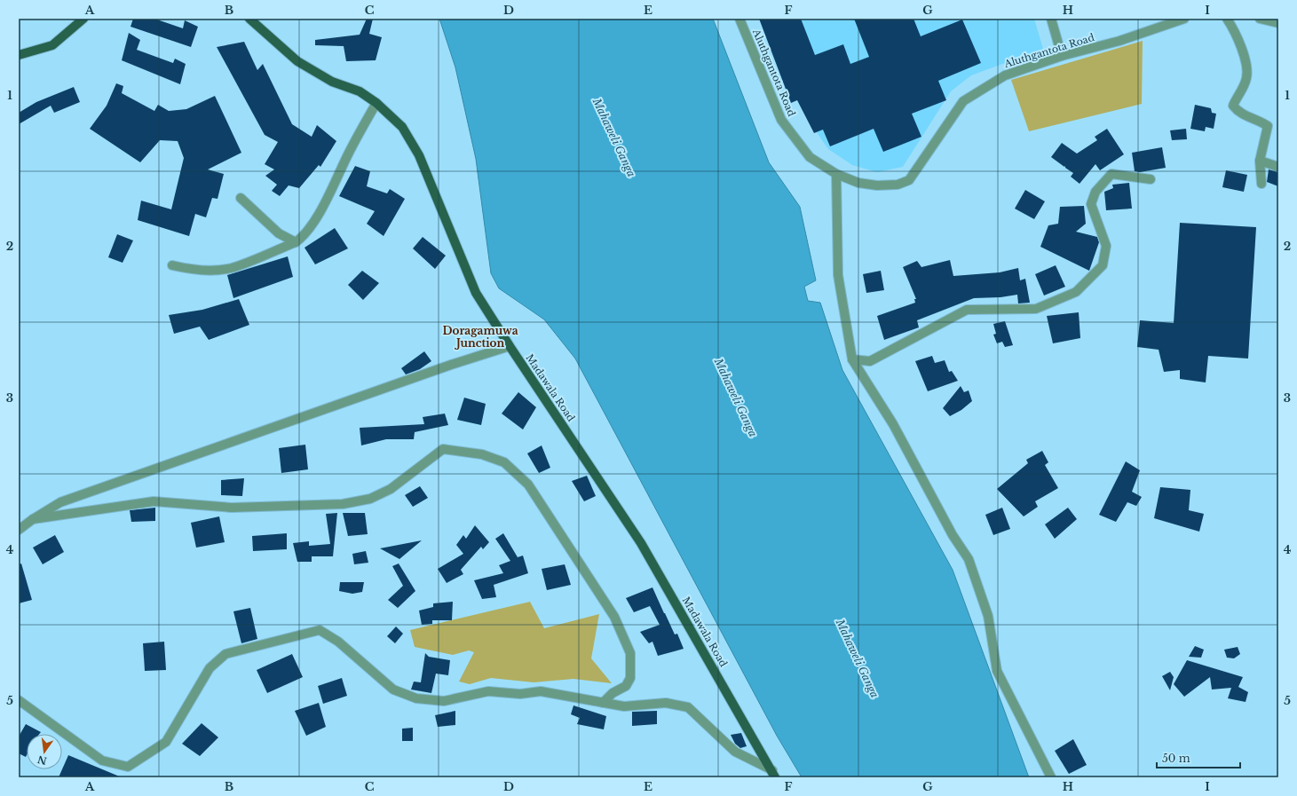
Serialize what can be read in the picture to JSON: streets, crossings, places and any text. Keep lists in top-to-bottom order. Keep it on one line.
{"streets":{"main road":["Madawala Road"],"street":["Aluthgantota Road"]},"districts":["Doragamuwa Junction"],"water":["Mahaweli Ganga"],"scale_bar":"50 m","north":"bottom","grid":{"columns":["A","B","C","D","E","F","G","H","I"],"rows":["1","2","3","4","5"]}}
